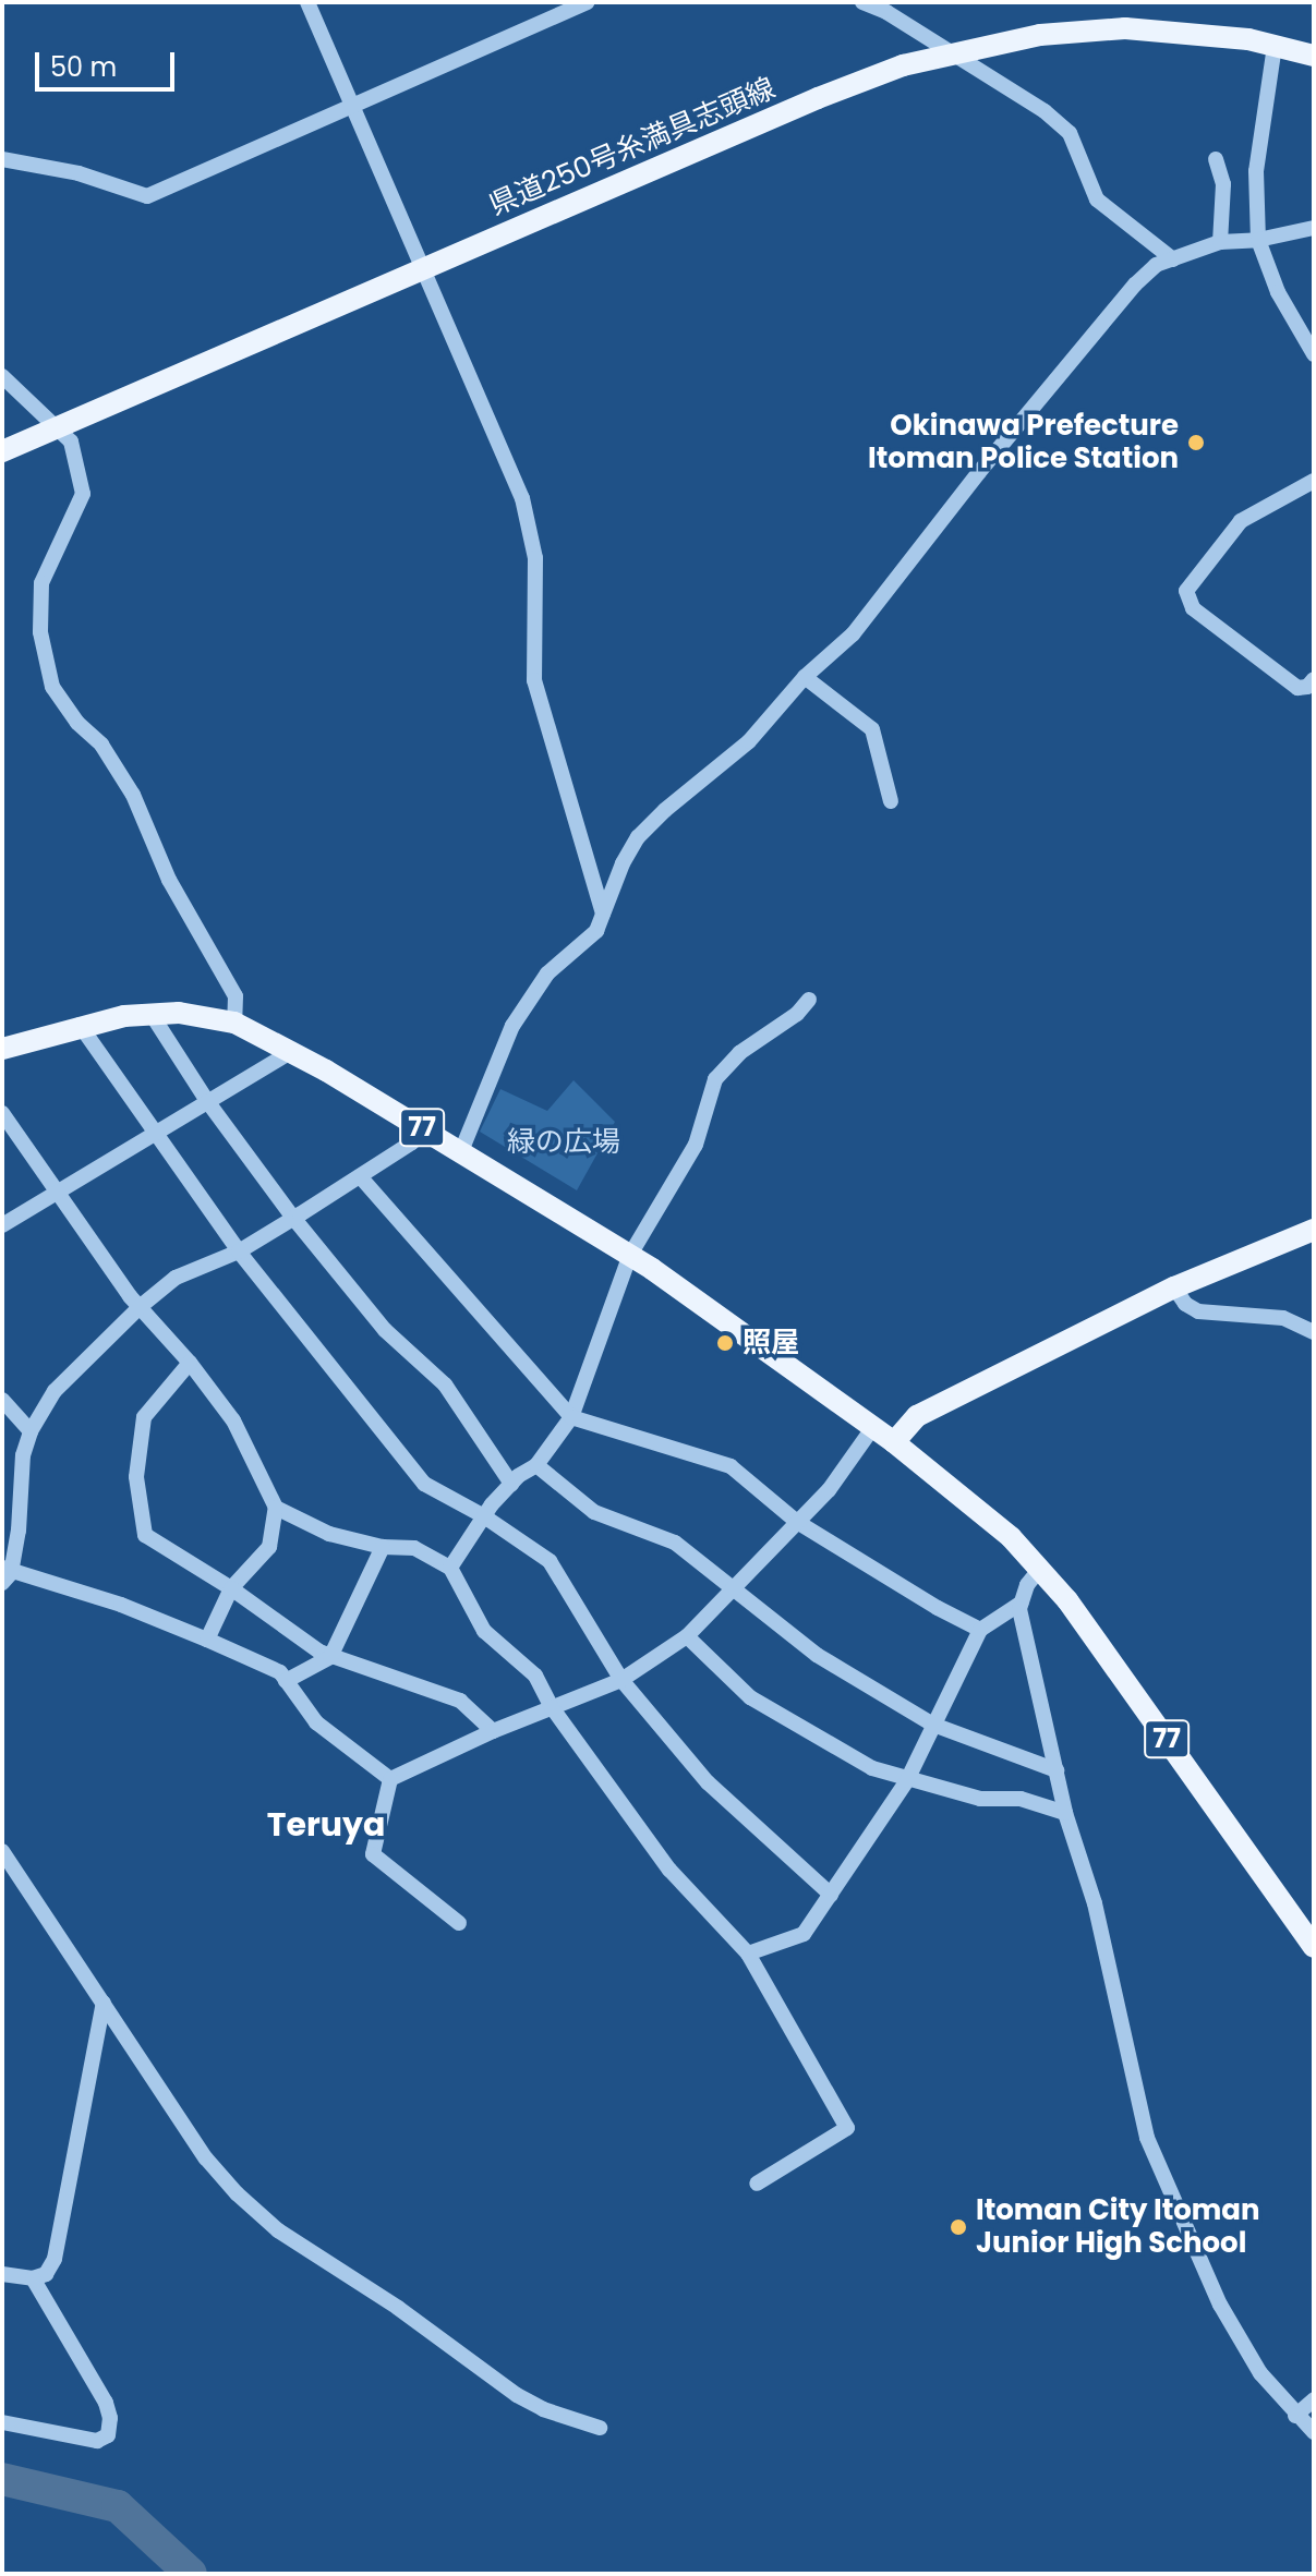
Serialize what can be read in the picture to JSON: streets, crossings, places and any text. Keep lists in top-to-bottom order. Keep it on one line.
{"streets":{"main road":["県道250号糸満具志頭線","77"]},"districts":["Teruya"],"parks":["緑の広場"],"places":["Okinawa Prefecture Itoman Police Station","照屋","Itoman City Itoman Junior High School"],"scale_bar":"50 m"}
